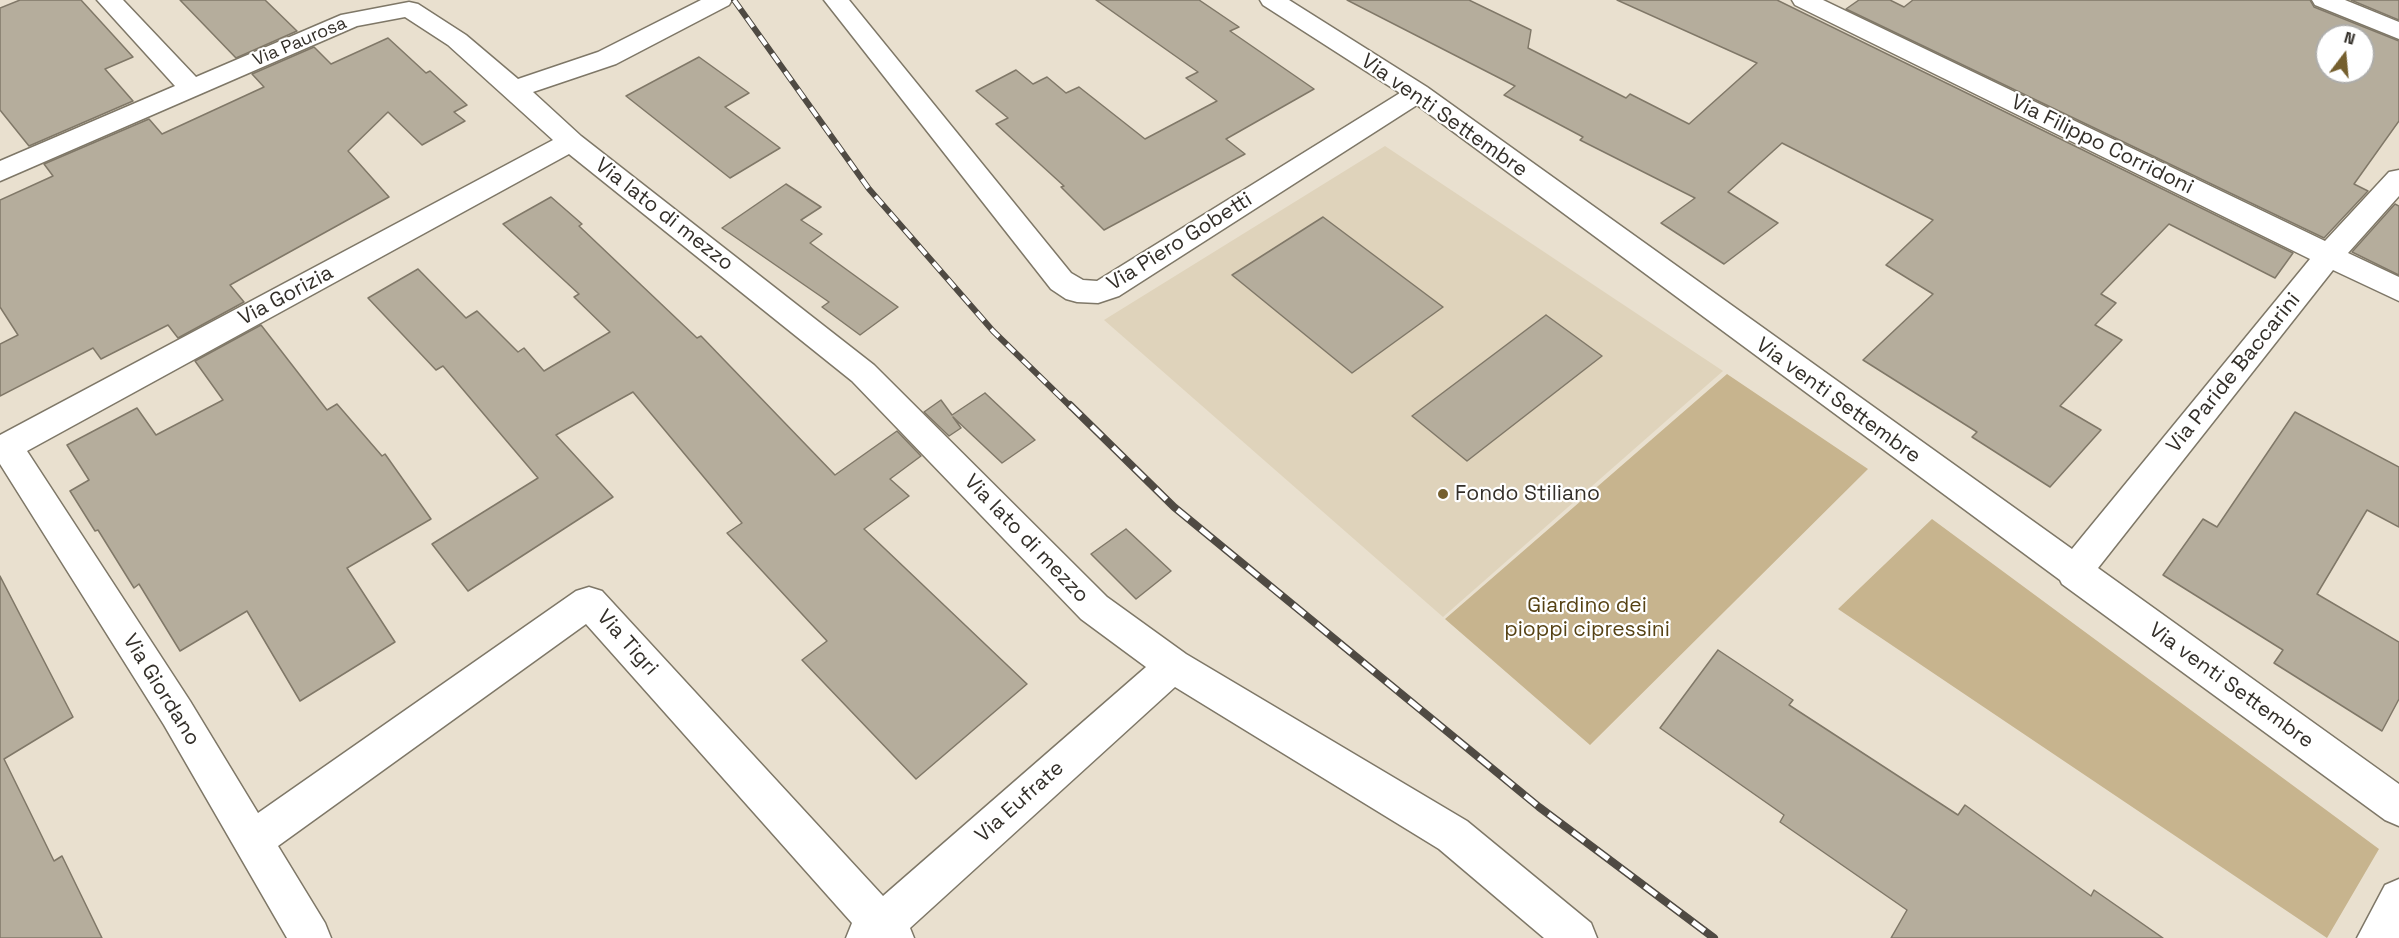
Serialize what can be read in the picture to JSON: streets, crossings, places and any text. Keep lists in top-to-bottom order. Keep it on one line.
{"streets":{"street":["Via Paurosa","Via venti Settembre","Via Filippo Corridoni","Via lato di mezzo","Via Piero Gobetti","Via Gorizia","Via Paride Baccarini","Via Tigri","Via Giordano","Via Eufrate"]},"crossings":[["Via Paurosa","Via lato di mezzo"],["Via venti Settembre","Via Piero Gobetti"],["Via venti Settembre","Via Paride Baccarini"],["Via Filippo Corridoni","Via Paride Baccarini"],["Via lato di mezzo","Via Gorizia"],["Via lato di mezzo","Via Eufrate"],["Via Gorizia","Via Giordano"],["Via Tigri","Via Giordano"],["Via Tigri","Via Eufrate"]],"parks":["Giardino dei pioppi cipressini"],"places":["Fondo Stiliano"],"north":"top"}
